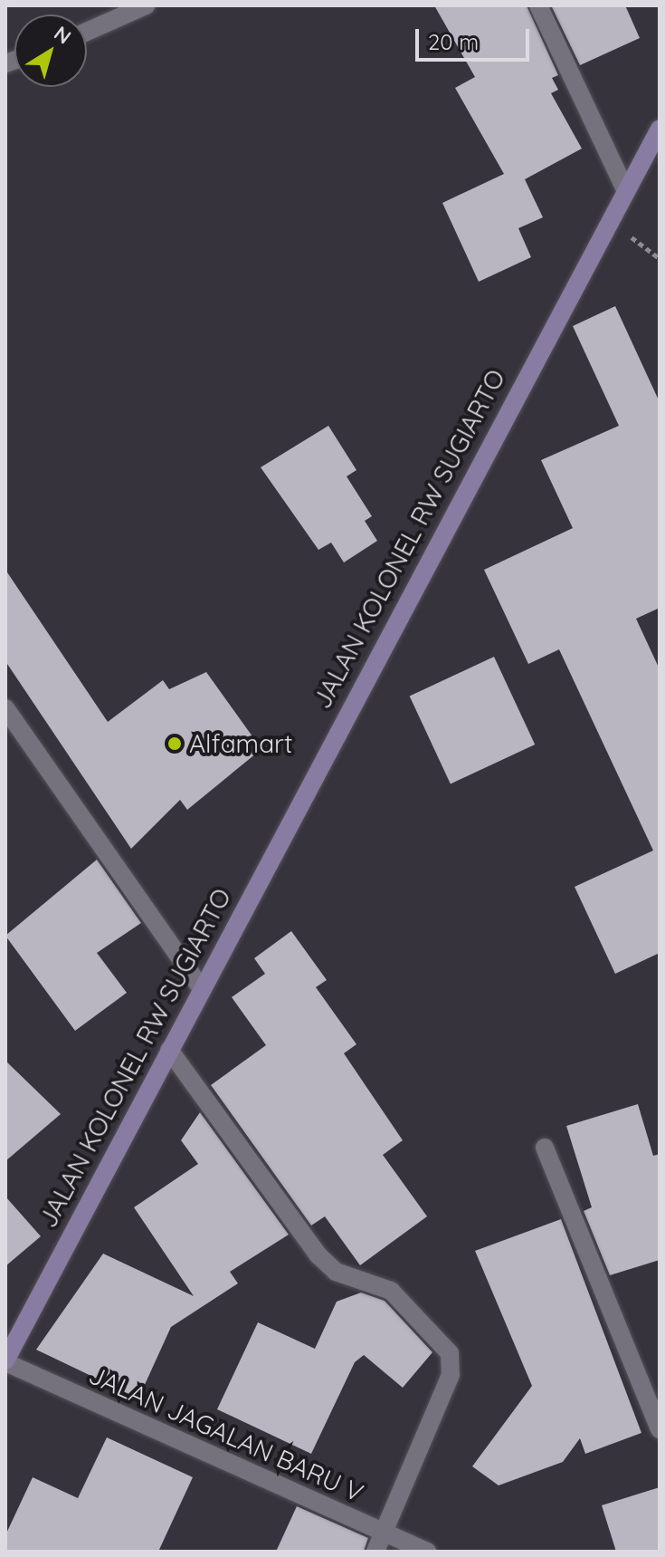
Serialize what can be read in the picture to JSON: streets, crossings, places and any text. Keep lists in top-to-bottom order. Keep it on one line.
{"streets":{"main road":["JALAN KOLONEL RW SUGIARTO"],"street":["JALAN JAGALAN BARU V"]},"crossings":[["JALAN KOLONEL RW SUGIARTO","JALAN JAGALAN BARU V"]],"places":["Alfamart"],"scale_bar":"20 m","north":"top right"}
